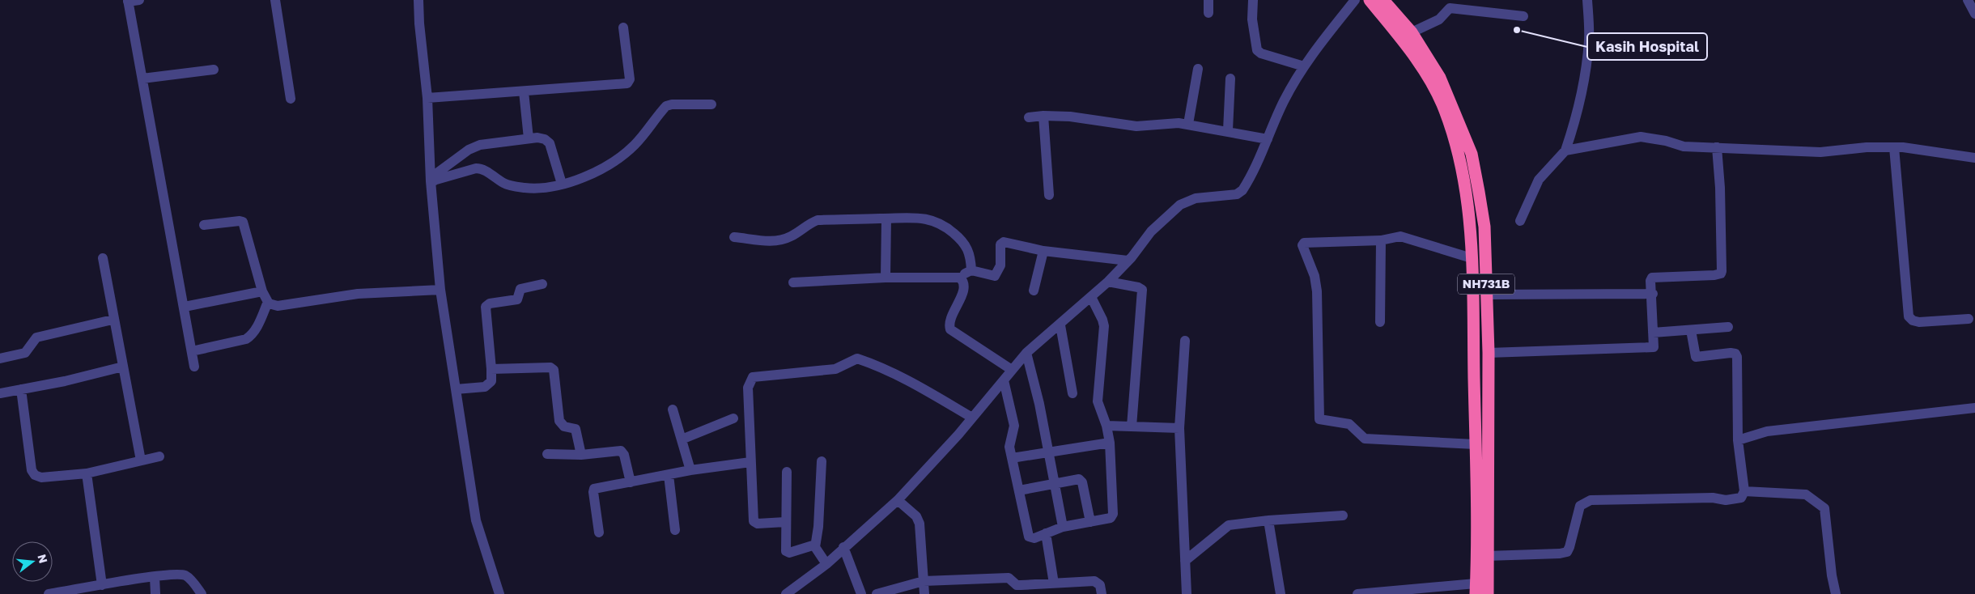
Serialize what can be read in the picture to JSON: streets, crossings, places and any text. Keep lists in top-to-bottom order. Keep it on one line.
{"streets":{"highway":["NH731B"]},"places":["Kasih Hospital"],"north":"right"}
